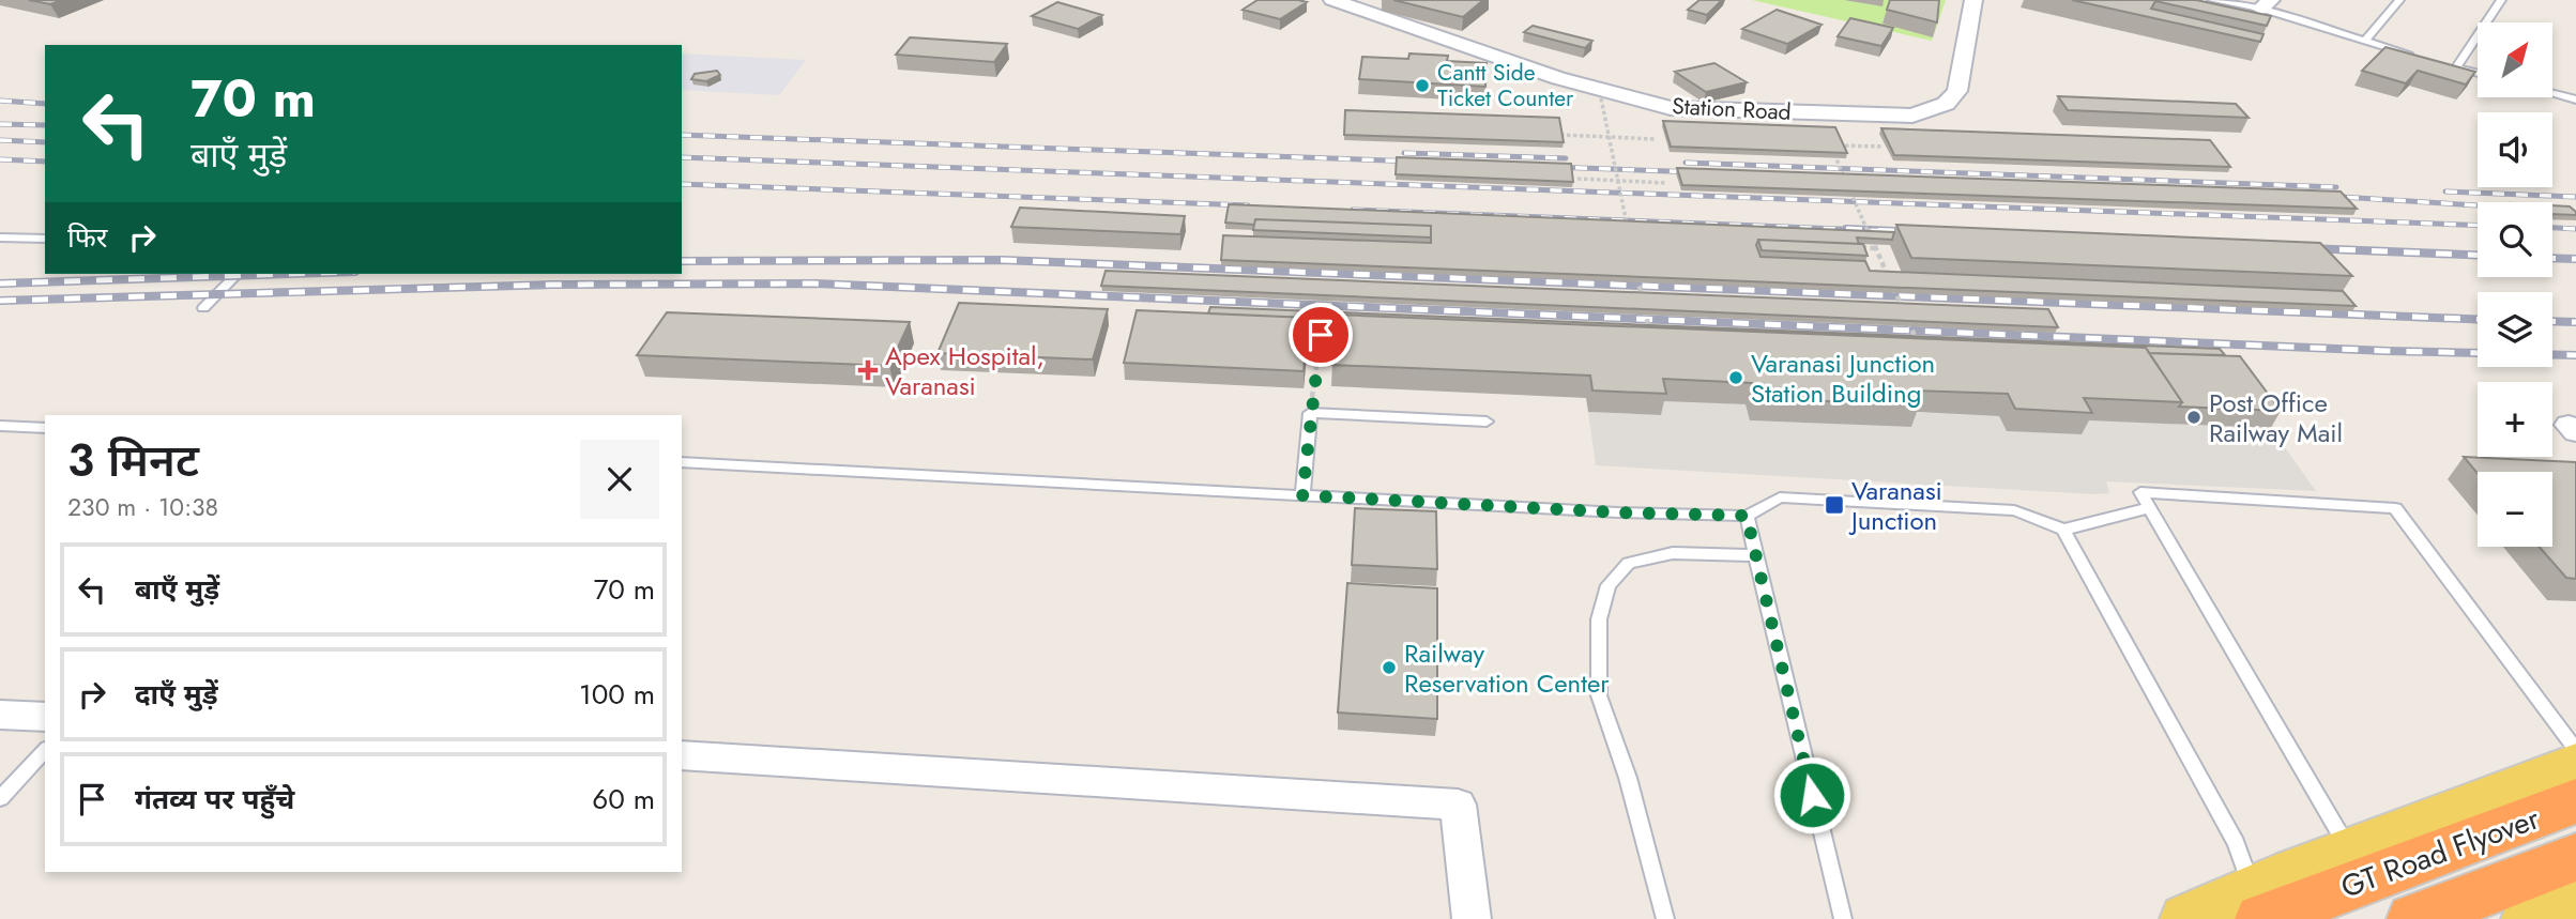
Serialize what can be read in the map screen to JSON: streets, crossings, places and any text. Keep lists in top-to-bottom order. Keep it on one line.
{"streets":{"highway":["GT Road Flyover"],"street":["Station Road"]},"places":{"other":["Cantt Side Ticket Counter","Varanasi Junction Station Building","Post Office Railway Mail","Railway Reservation Center"],"health":["Apex Hospital, Varanasi"],"transit":["Varanasi Junction"]},"north":"top right","page":{"map_buttons":["+","−"],"turn":["70 m","बाएँ मुड़ें"],"then":"फिर","heading":["3 मिनट","230 m · 10:38"],"list":[{"name":"बाएँ मुड़ें","value":"70 m"},{"name":"दाएँ मुड़ें","value":"100 m"},{"name":"गंतव्य पर पहुँचे","value":"60 m"}]}}
